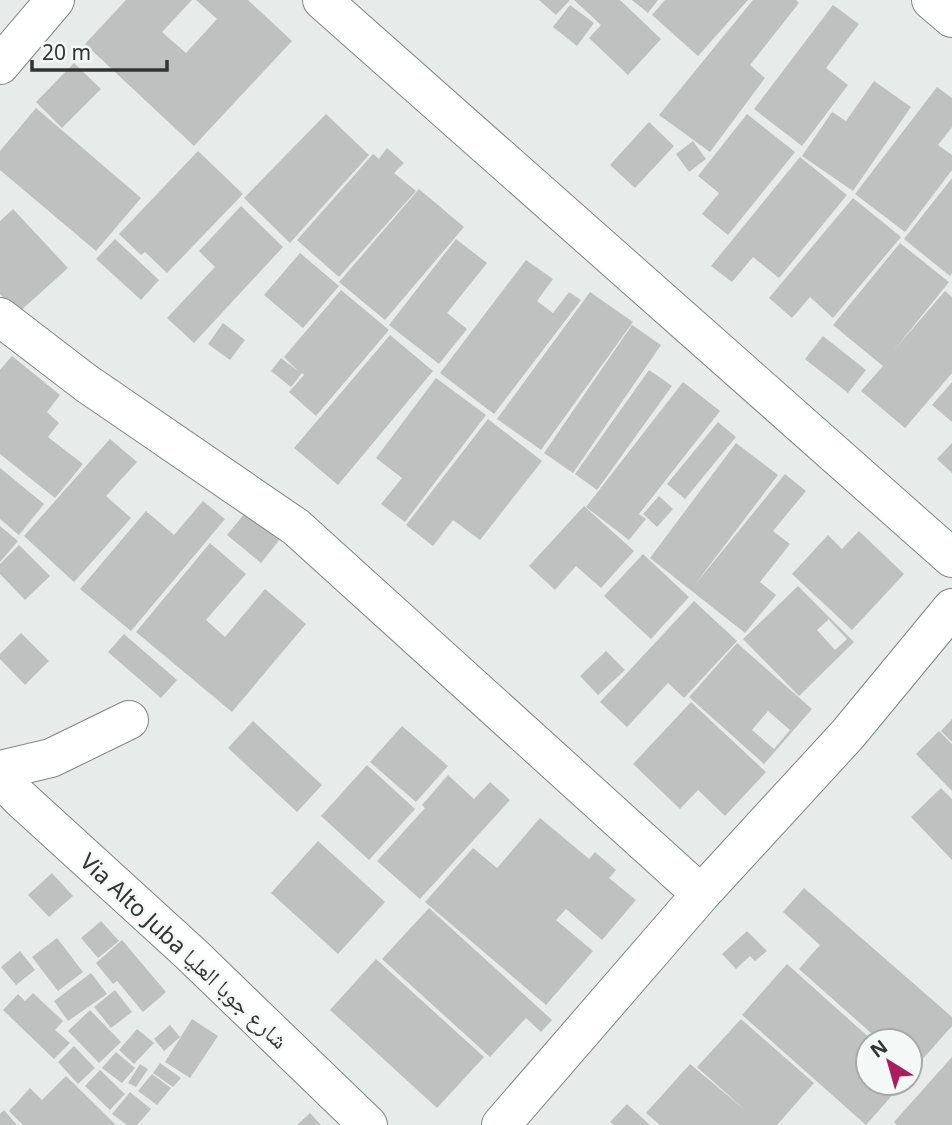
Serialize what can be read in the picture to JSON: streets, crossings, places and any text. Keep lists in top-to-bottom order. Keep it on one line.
{"streets":{"street":["Via Alto Juba شارع جوبا العليا"]},"scale_bar":"20 m","north":"top left"}
